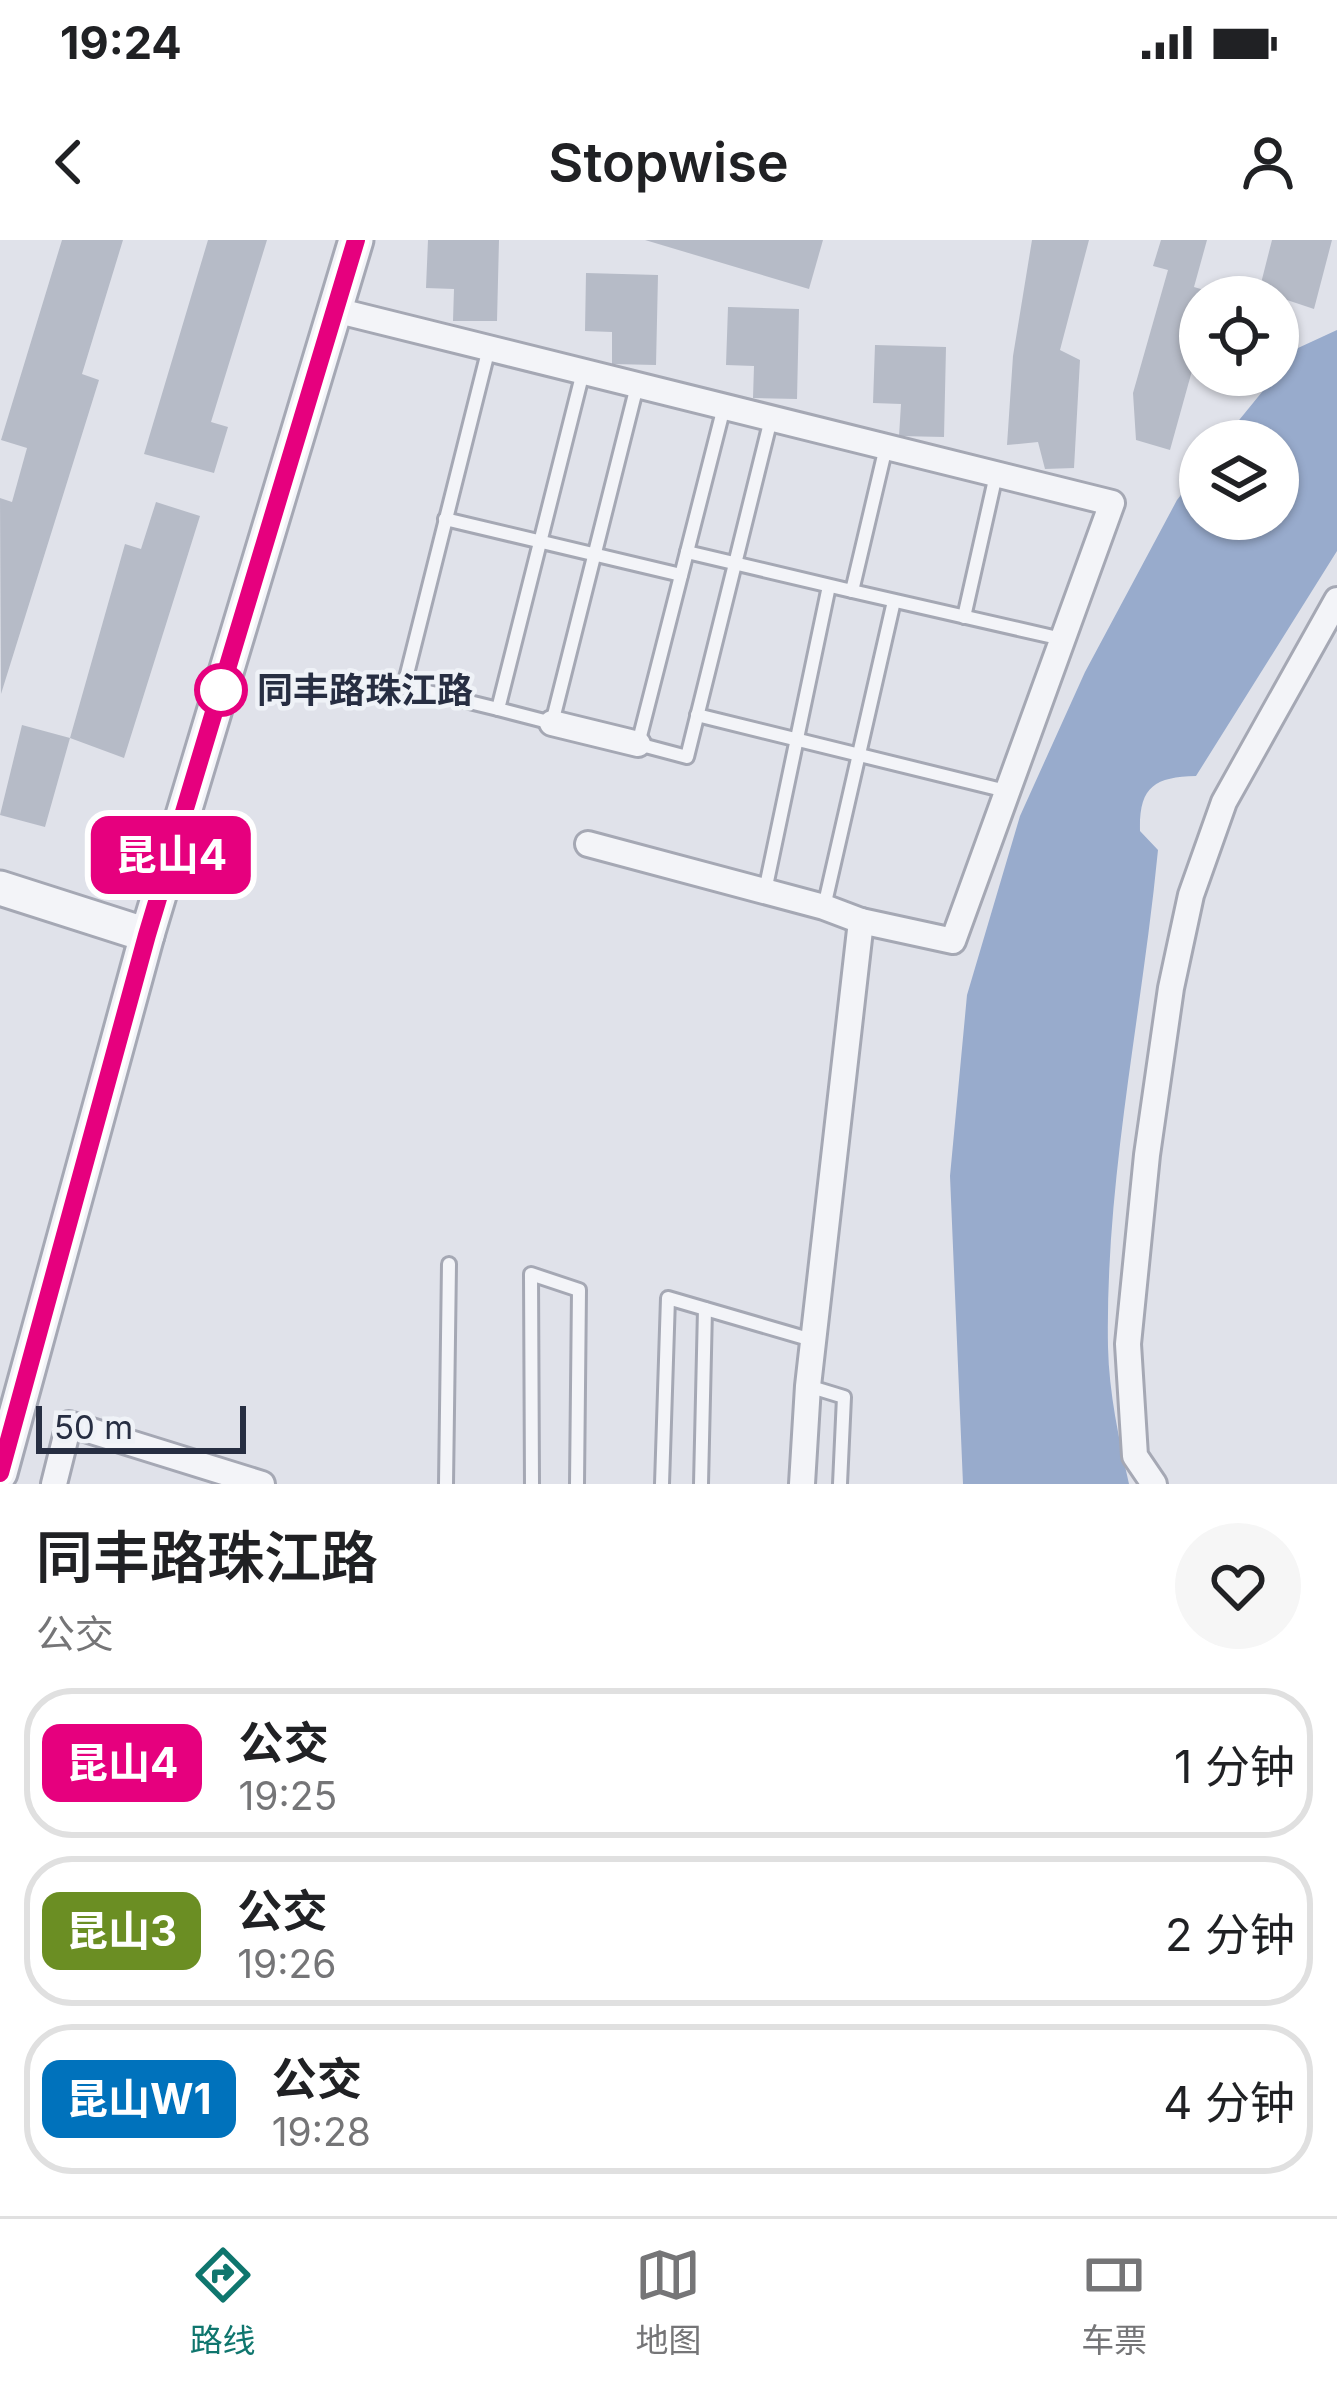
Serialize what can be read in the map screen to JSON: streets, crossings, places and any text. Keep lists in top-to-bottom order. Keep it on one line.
{"places":["同丰路珠江路"],"lines":["bus line 昆山4"],"scale_bar":"50 m","page":{"status":"19:24","header":"Stopwise","on_map":"昆山4","scale":"50 m","heading":["同丰路珠江路","公交"],"list":[{"mark":"昆山4","name":"公交","note":"19:25","value":"1 分钟"},{"mark":"昆山3","name":"公交","note":"19:26","value":"2 分钟"},{"mark":"昆山W1","name":"公交","note":"19:28","value":"4 分钟"}],"tabs":["路线","地图","车票"]}}
